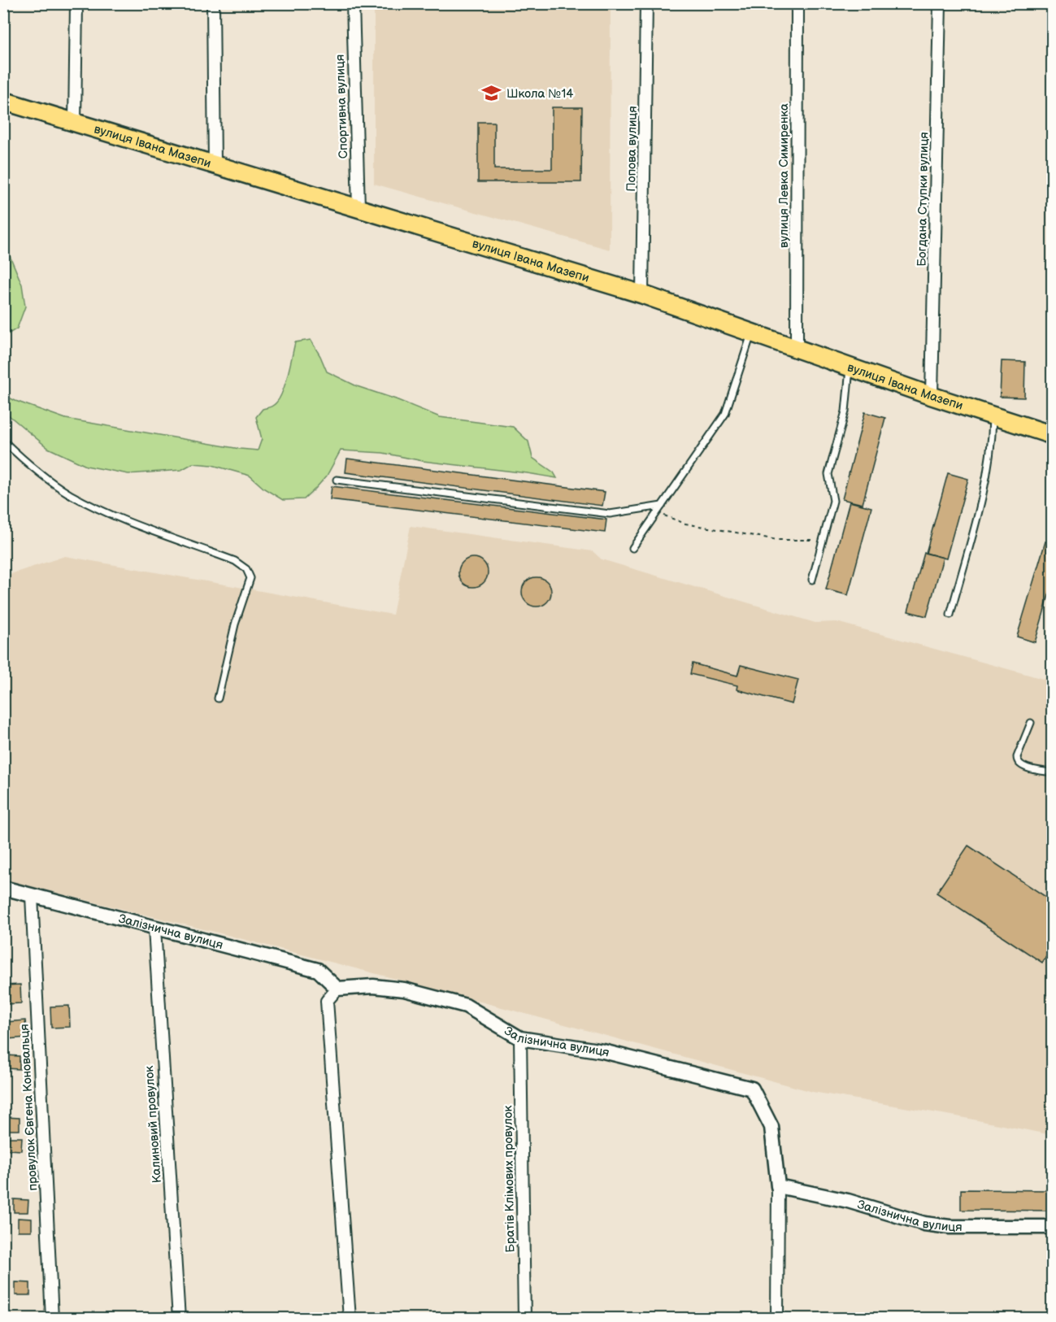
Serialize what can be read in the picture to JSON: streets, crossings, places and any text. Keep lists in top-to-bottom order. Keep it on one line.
{"streets":{"main road":["вулиця Івана Мазепи"],"street":["Спортивна вулиця","Попова вулиця","вулиця Левка Симиренка","Богдана Ступки вулиця","Залізнична вулиця","провулок Євгена Коновальця","Калиновий провулок","Братів Клімових провулок"]},"crossings":[["Спортивна вулиця","вулиця Івана Мазепи"],["вулиця Івана Мазепи","Попова вулиця"],["вулиця Івана Мазепи","вулиця Левка Симиренка"],["вулиця Івана Мазепи","Богдана Ступки вулиця"],["Залізнична вулиця","провулок Євгена Коновальця"],["Залізнична вулиця","Калиновий провулок"],["Залізнична вулиця","Братів Клімових провулок"]],"places":{"school or university":["Школа №14"]}}
